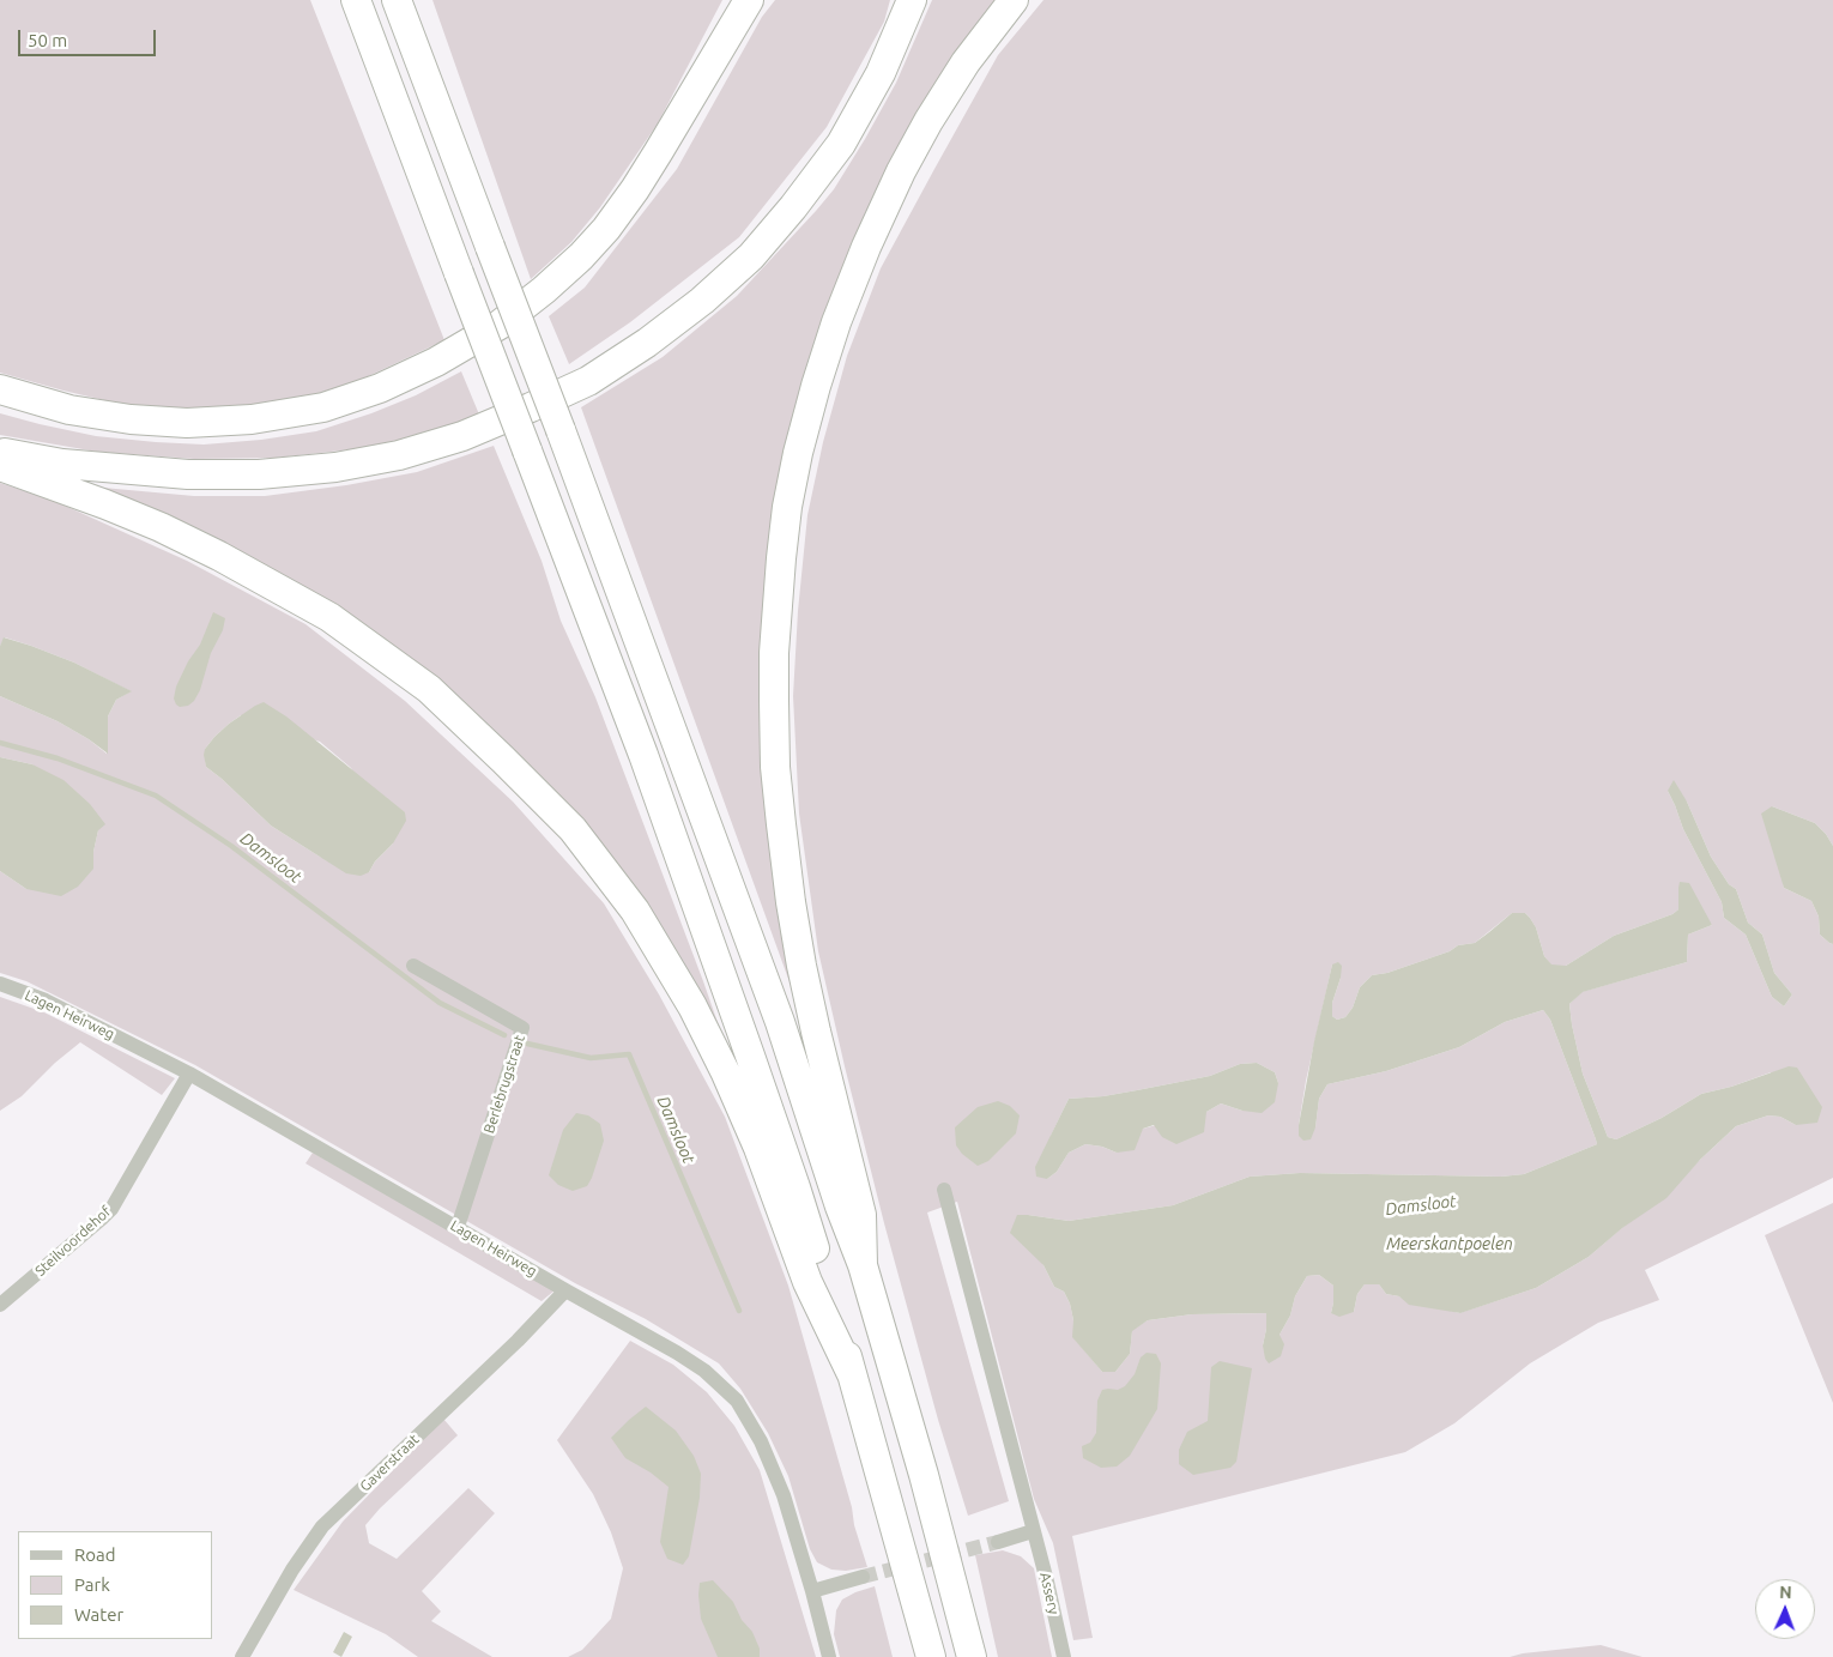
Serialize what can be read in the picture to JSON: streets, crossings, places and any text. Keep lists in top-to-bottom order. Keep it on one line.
{"streets":{"street":["Lagen Heirweg","Berlebrugstraat","Steilvoordehof","Gaverstraat","Assery"]},"crossings":[["Lagen Heirweg","Berlebrugstraat"],["Lagen Heirweg","Steilvoordehof"],["Lagen Heirweg","Gaverstraat"]],"water":["Damsloot","Meerskantpoelen"],"legend":["Road","Park","Water"],"scale_bar":"50 m","north":"top"}
